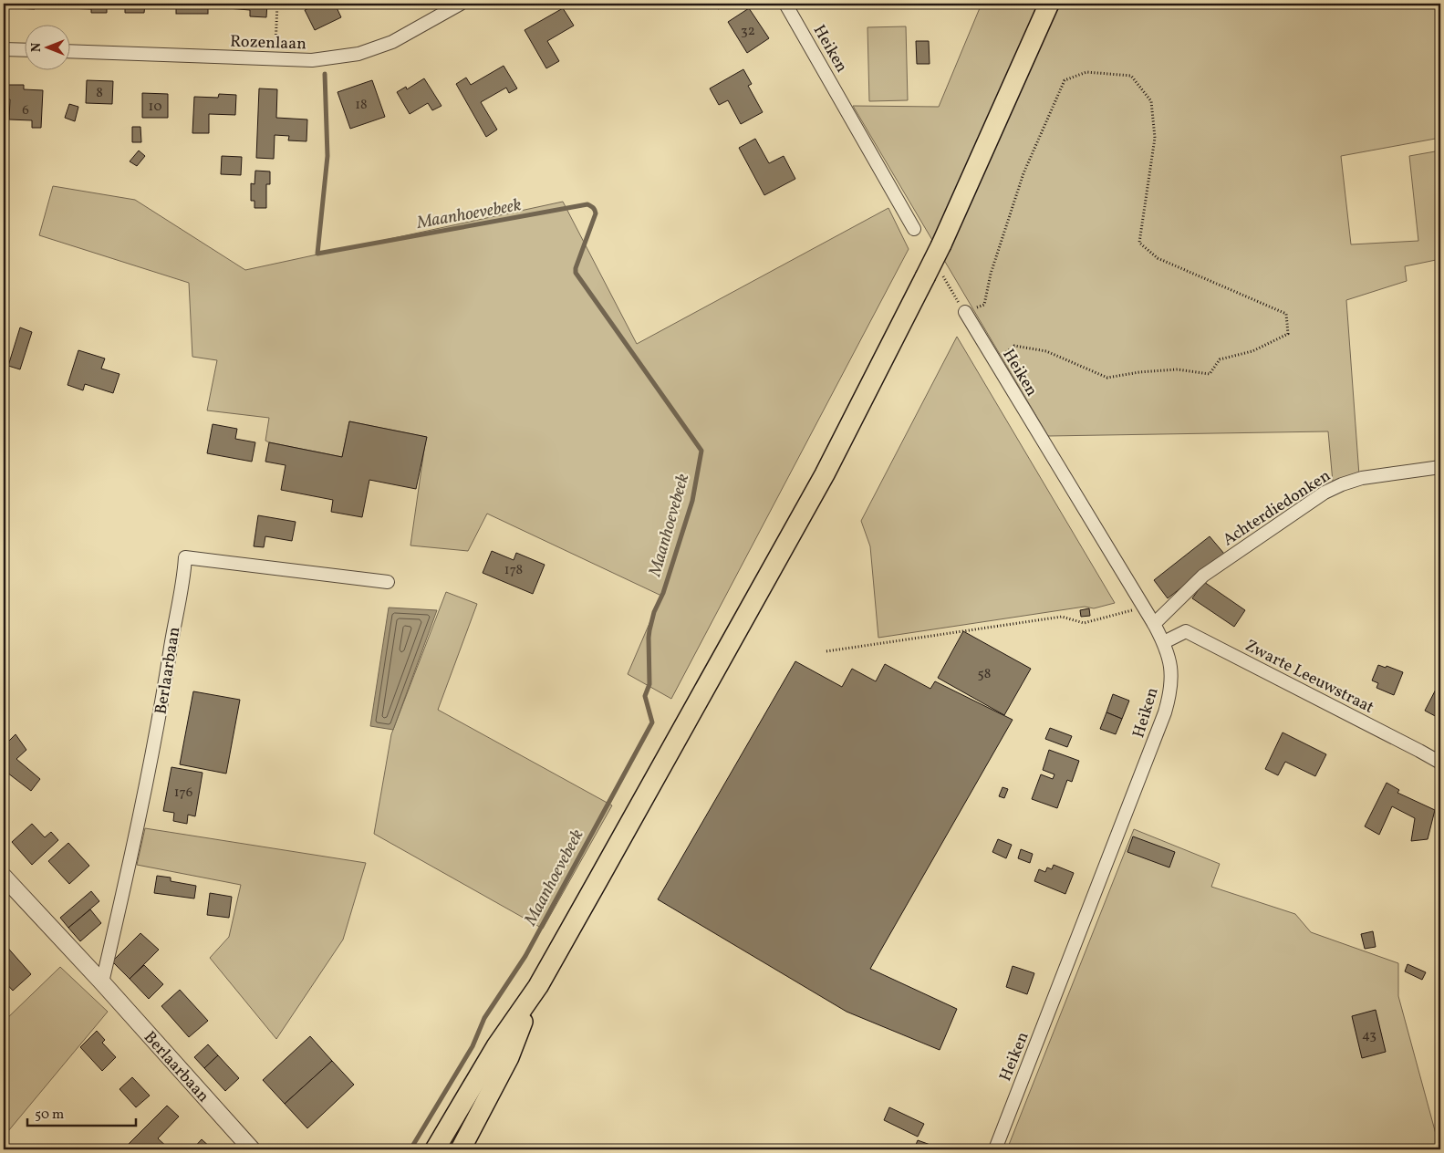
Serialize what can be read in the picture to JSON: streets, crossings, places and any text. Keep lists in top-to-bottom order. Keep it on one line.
{"streets":{"street":["Rozenlaan","Heiken","Achterdiedonken","Berlaarbaan","Zwarte Leeuwstraat"]},"crossings":[["Heiken","Achterdiedonken"],["Heiken","Zwarte Leeuwstraat"]],"water":["Maanhoevebeek"],"house_numbers":["32","8","18","10","6","178","58","176","43"],"scale_bar":"50 m","north":"left"}
